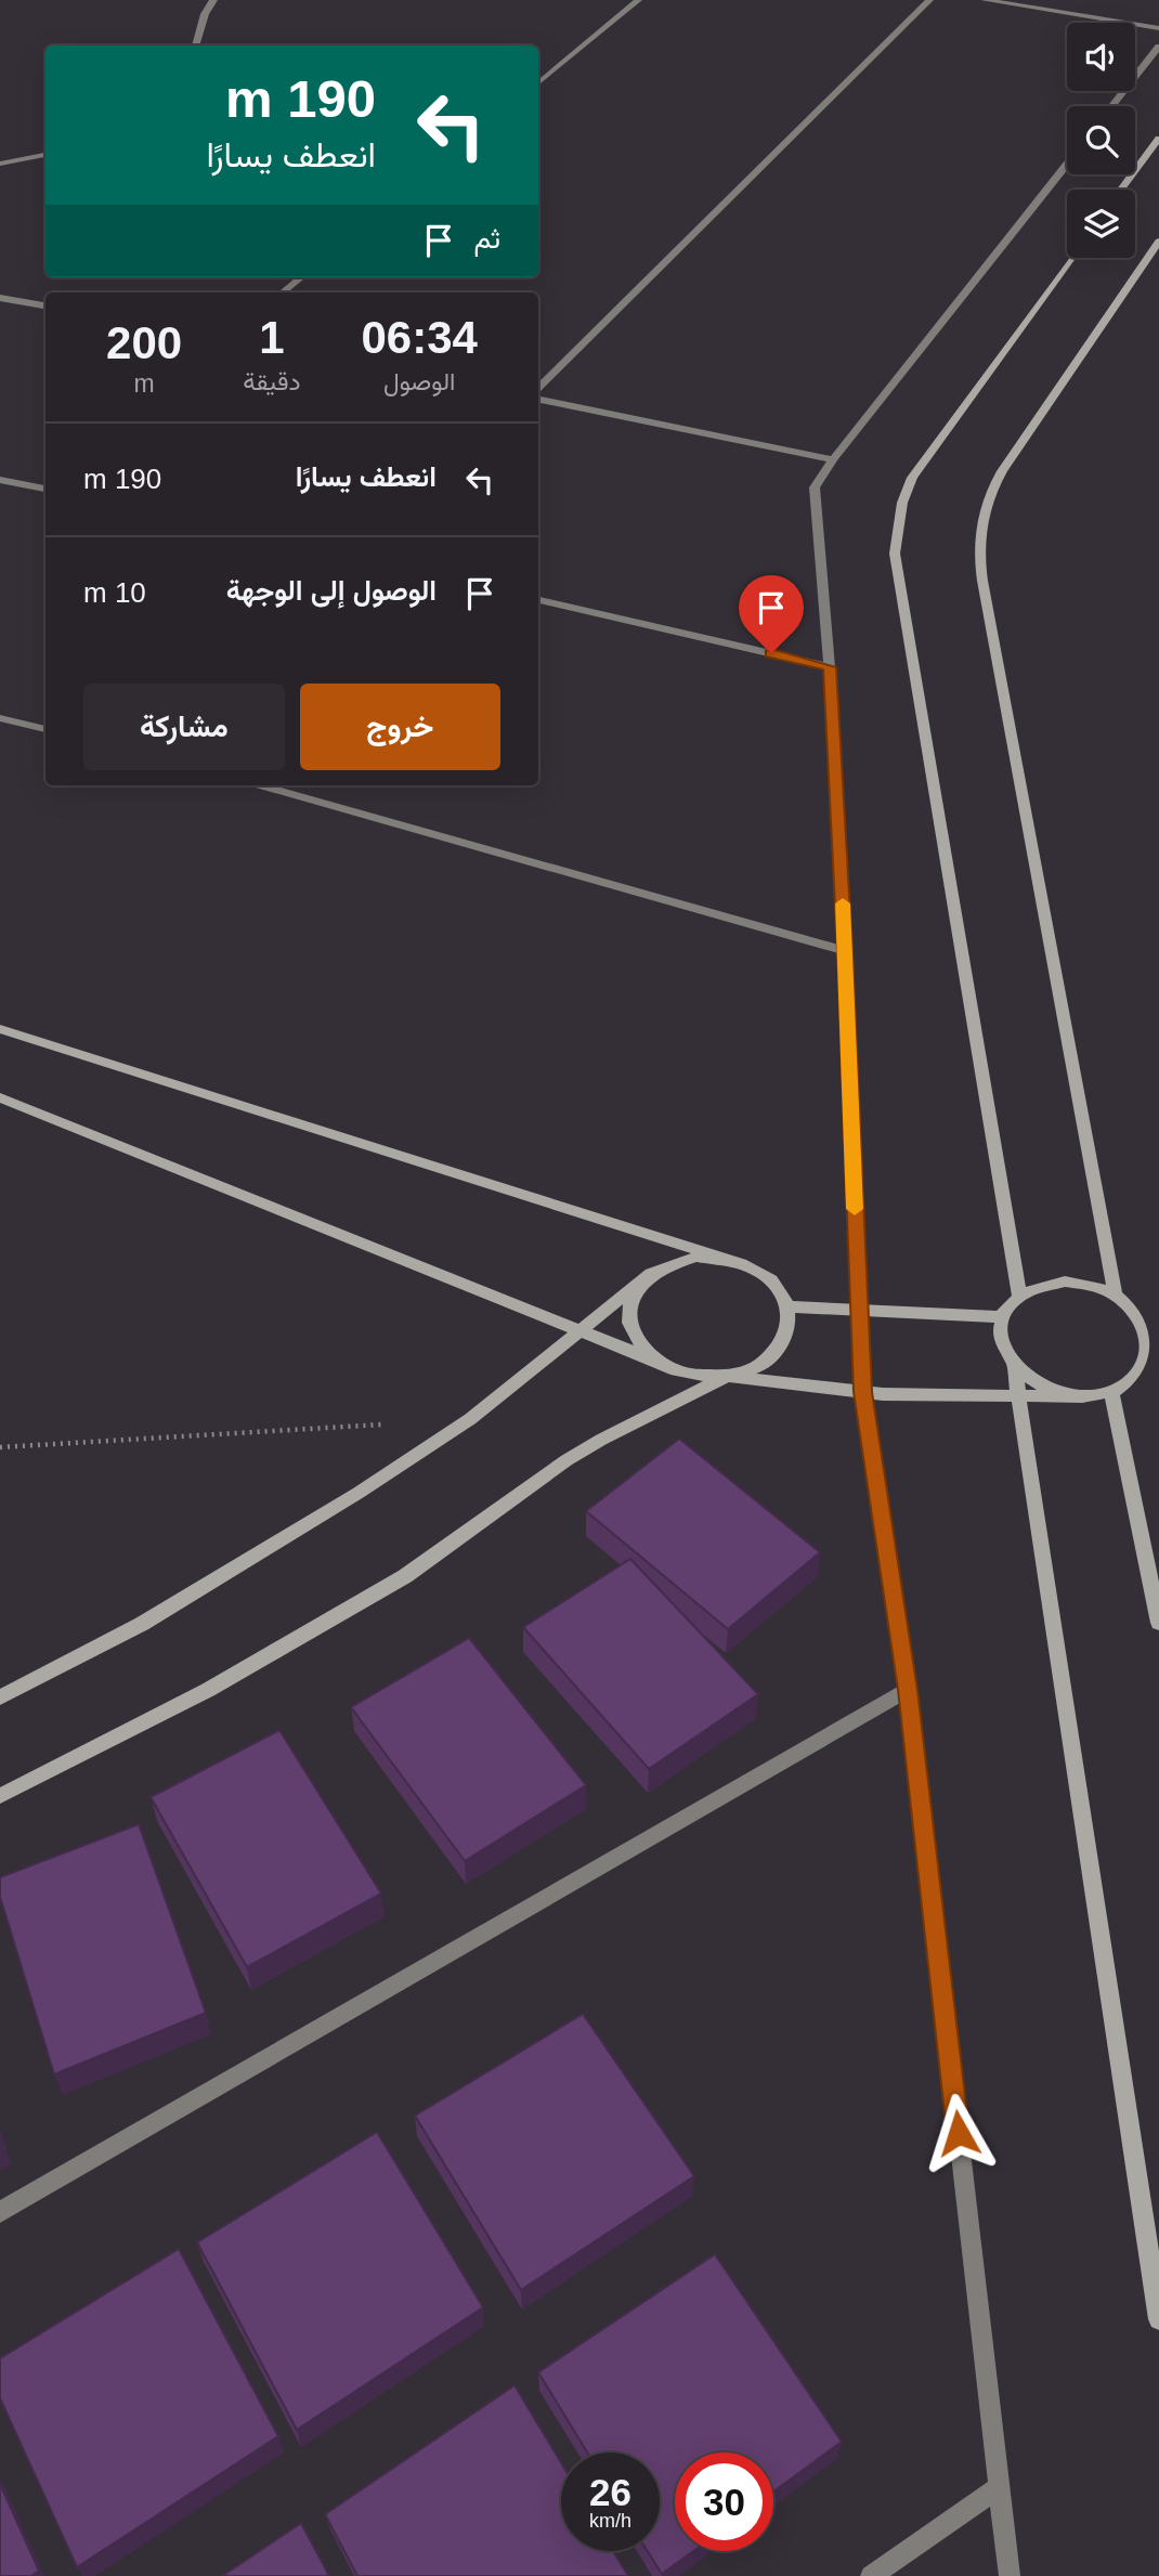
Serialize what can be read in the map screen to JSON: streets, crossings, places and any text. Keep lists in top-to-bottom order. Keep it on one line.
{"page":{"turn":["190 m","انعطف يسارًا"],"then":"ثم","eta":["06:34","الوصول","1","دقيقة","200","m"],"list":[{"name":"انعطف يسارًا","value":"190 m"},{"name":"الوصول إلى الوجهة","value":"10 m"}],"buttons":["خروج","مشاركة"],"speed":"26 km/h","limit":"30"}}
